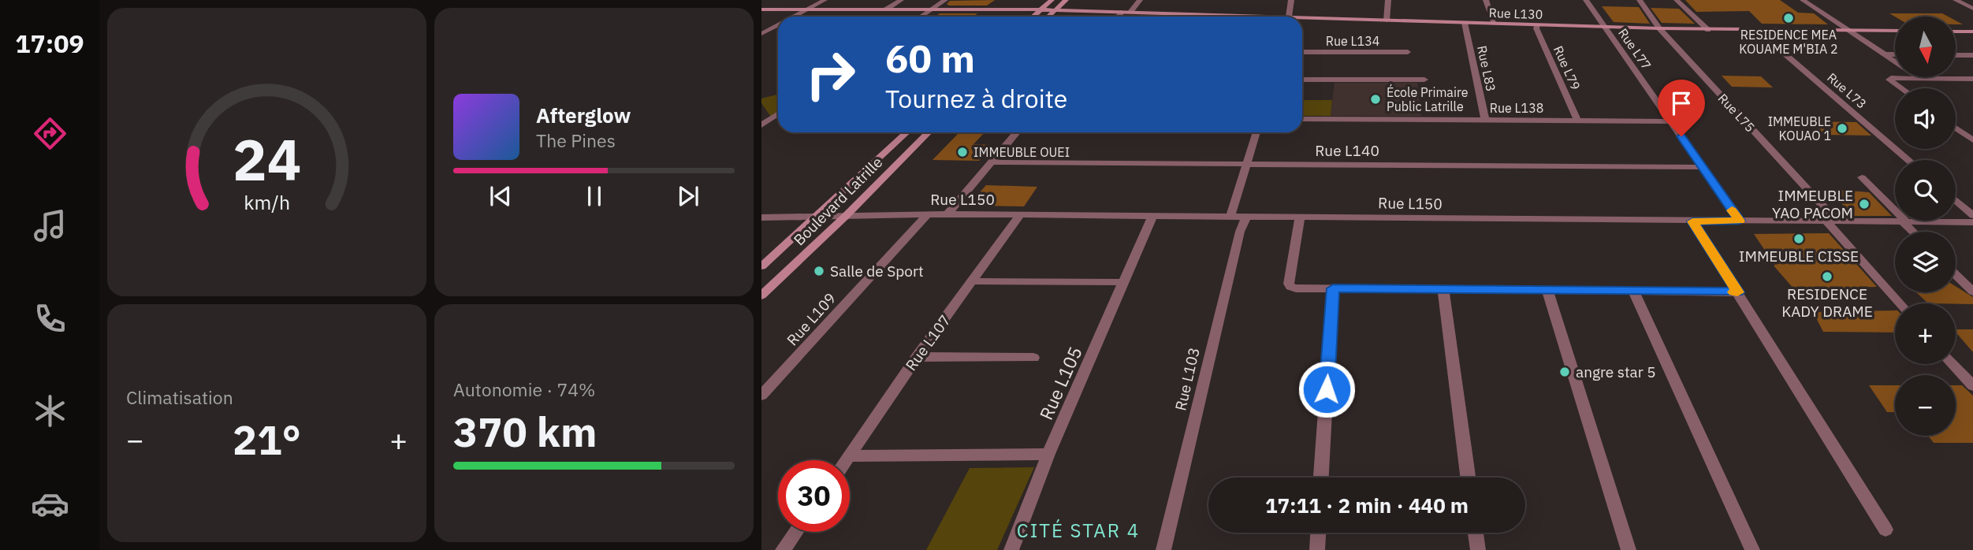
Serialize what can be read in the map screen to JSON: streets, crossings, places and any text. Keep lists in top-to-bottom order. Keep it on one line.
{"streets":{"street":["Rue L130","Rue L134","Rue L77","Rue L79","Rue L83","Rue L73","Rue L138","Rue L75","Rue L140","Rue L150","Boulevard Latrille","Rue L109","Rue L107","Rue L103","Rue L105"]},"crossings":[["Rue L130","Rue L77"],["Rue L130","Rue L79"],["Rue L130","Rue L83"],["Rue L130","Rue L73"],["Rue L130","Rue L75"],["Rue L77","Rue L138"],["Rue L77","Rue L140"],["Rue L77","Rue L150"],["Rue L79","Rue L138"],["Rue L83","Rue L138"],["Rue L75","Rue L150"],["Rue L150","Boulevard Latrille"],["Rue L150","Rue L109"],["Rue L150","Rue L107"],["Rue L150","Rue L103"],["Rue L150","Rue L105"]],"districts":["CITÉ STAR 4"],"places":["RESIDENCE MEA KOUAME M'BIA 2","École Primaire Public Latrille","IMMEUBLE KOUAO 1","IMMEUBLE OUEI","IMMEUBLE YAO PACOM","IMMEUBLE CISSE","Salle de Sport","RESIDENCE KADY DRAME","angre star 5"],"north":"bottom","page":{"tabs":"17:09","map_buttons":["+","−"],"turn":["60 m","Tournez à droite"],"song":["Afterglow","The Pines"],"tile":["Climatisation",["Autonomie · 74%","370 km"]],"heat":["−","21°","+"],"limit":"30","trip":"17:11 · 2 min · 440 m","gauge":["24","km/h"]}}
